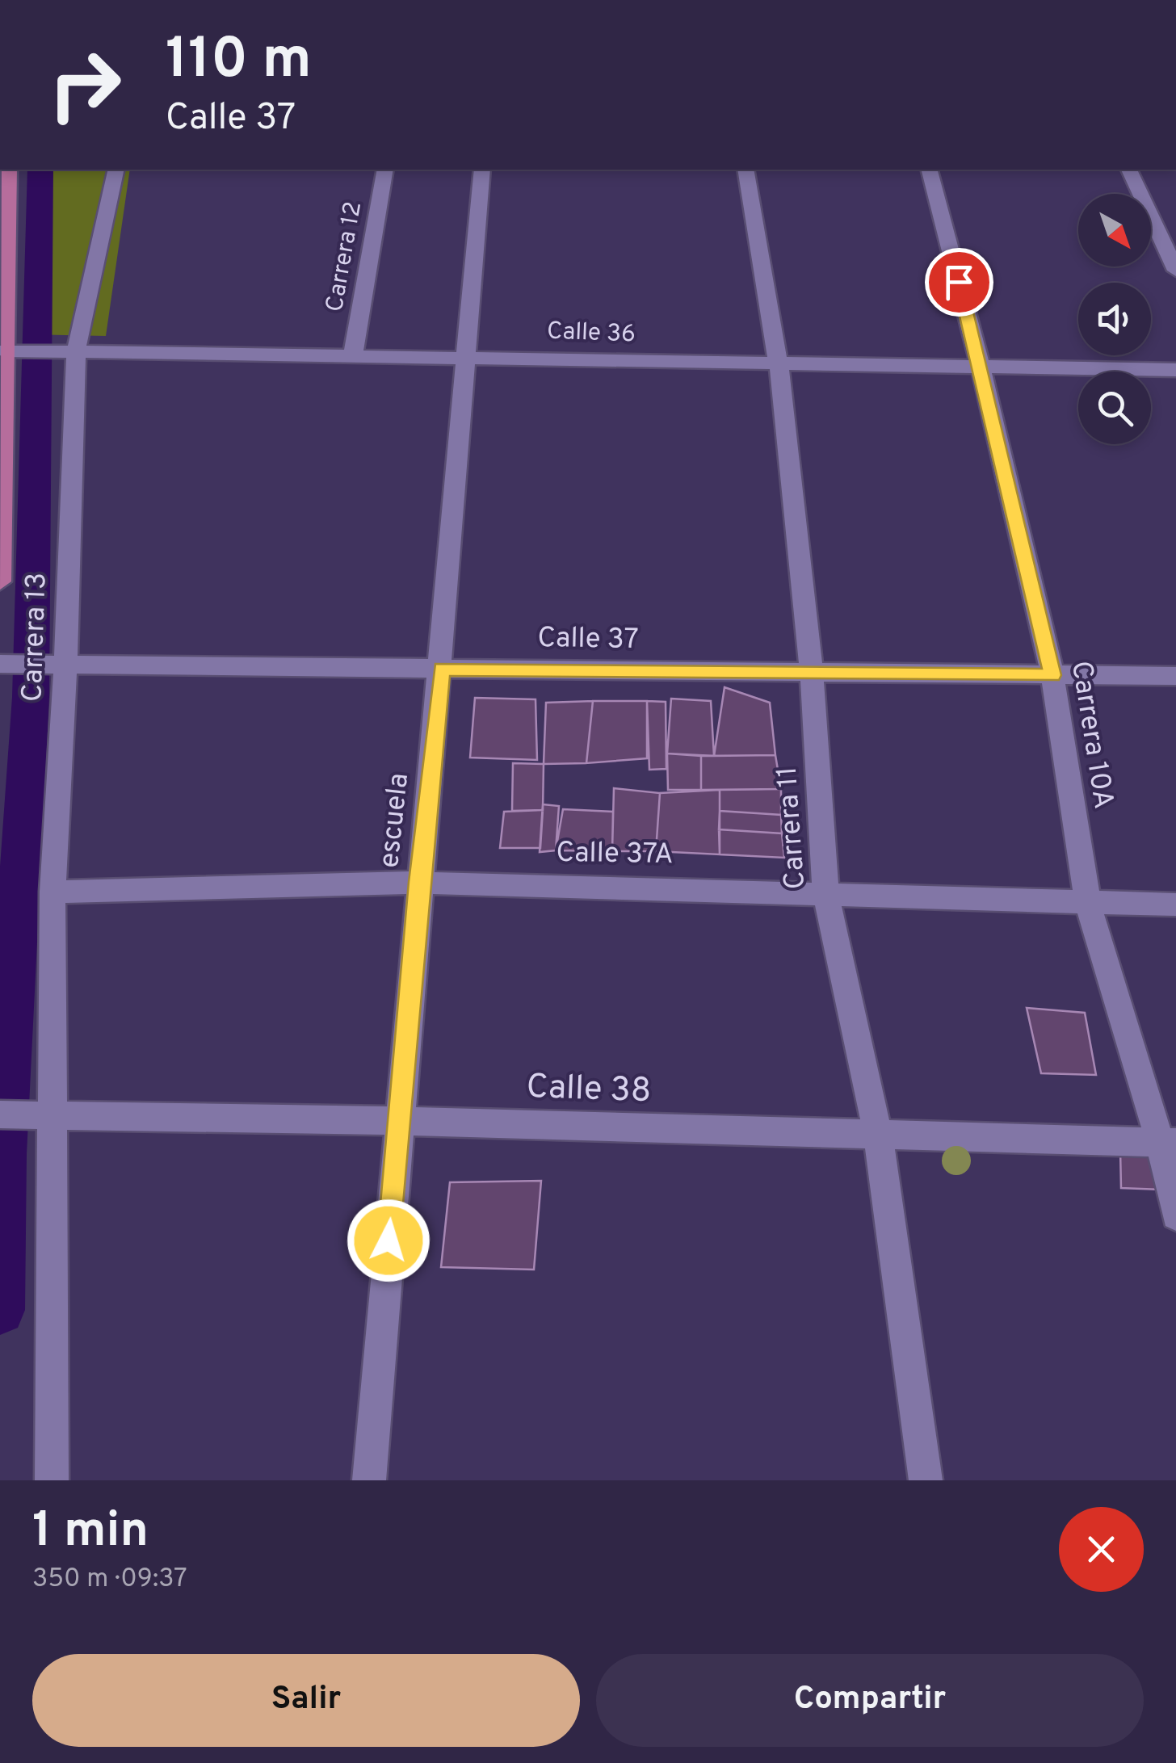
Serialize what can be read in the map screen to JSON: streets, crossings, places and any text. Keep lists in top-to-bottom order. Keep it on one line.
{"streets":{"street":["Carrera 12","Calle 36","Carrera 13","Calle 37","Carrera 10A","escuela","Carrera 11","Calle 37A","Calle 38"]},"crossings":[["Carrera 12","Calle 36"],["Calle 36","Carrera 13"],["Calle 36","Carrera 10A"],["Calle 36","escuela"],["Calle 36","Carrera 11"],["Carrera 13","Calle 37"],["Carrera 13","Calle 37A"],["Carrera 13","Calle 38"],["Calle 37","Carrera 10A"],["Calle 37","escuela"],["Calle 37","Carrera 11"],["Carrera 10A","Calle 37A"],["Carrera 10A","Calle 38"],["escuela","Calle 37A"],["escuela","Calle 38"],["Carrera 11","Calle 37A"],["Carrera 11","Calle 38"]],"north":"bottom right","page":{"turn":["110 m","Calle 37"],"heading":["1 min","350 m · 09:37"],"buttons":["Salir","Compartir"]}}
